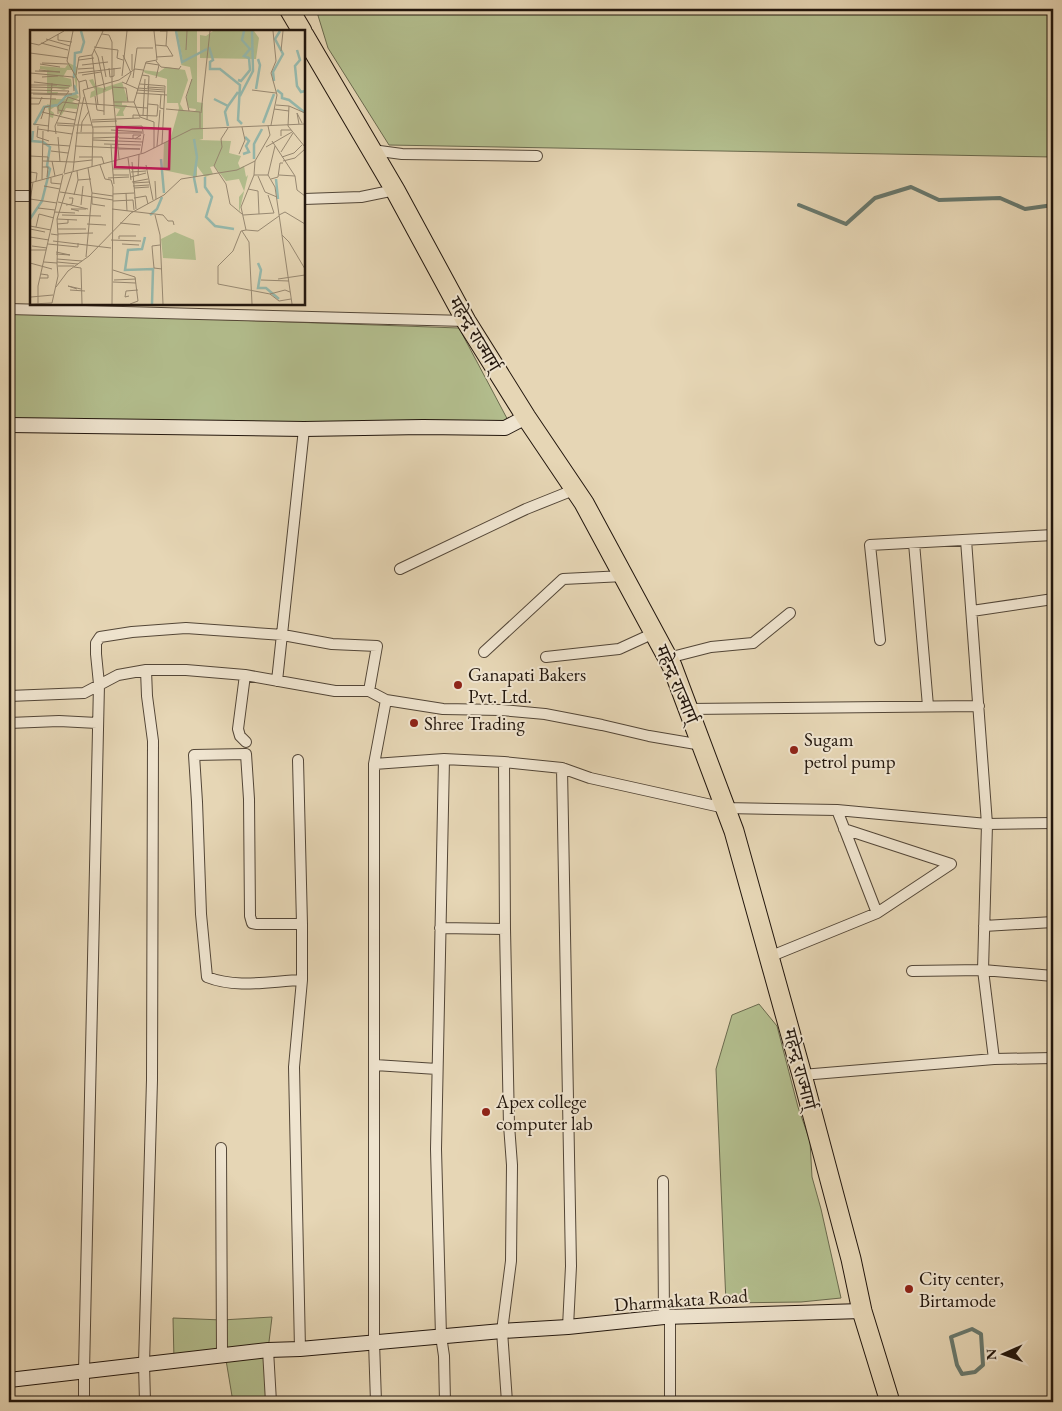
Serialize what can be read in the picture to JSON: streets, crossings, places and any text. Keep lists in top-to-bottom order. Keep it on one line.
{"streets":{"highway":["महेन्द्र राज्मार्ग्"],"street":["Dharmakata Road"]},"crossings":[["महेन्द्र राज्मार्ग्","Dharmakata Road"]],"places":["Ganapati Bakers Pvt. Ltd.","Shree Trading","Sugam petrol pump","Apex college computer lab","City center, Birtamode"],"north":"left"}
